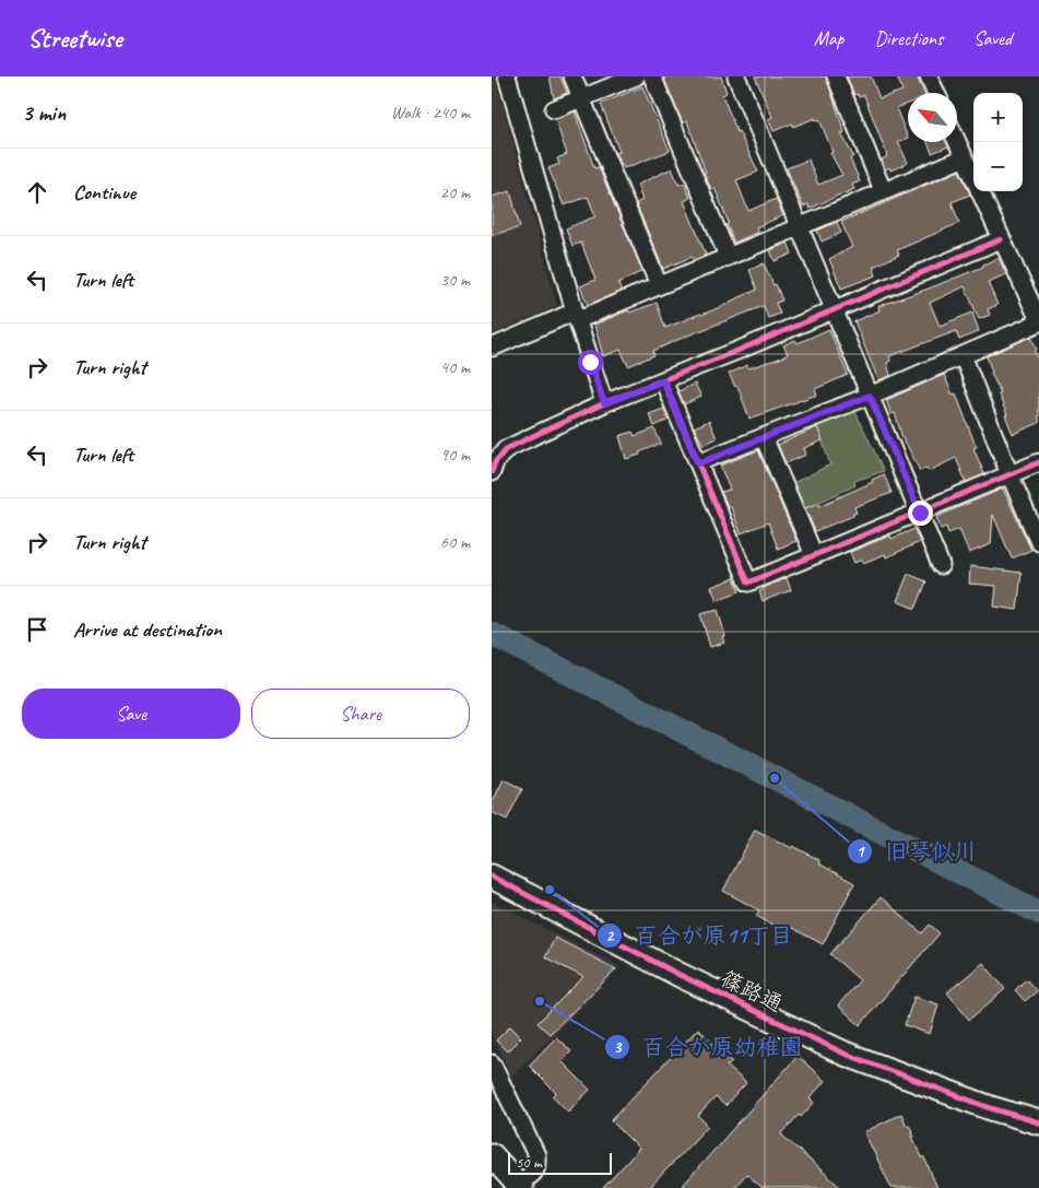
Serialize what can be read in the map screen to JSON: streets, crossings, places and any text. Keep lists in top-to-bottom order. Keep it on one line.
{"streets":{"street":["篠路通"]},"places":["旧琴似川","百合が原11丁目","百合が原幼稚園"],"scale_bar":"50 m","north":"top left","page":{"header":"Streetwise","nav":["Map","Directions","Saved"],"heading":["3 min","Walk · 240 m"],"map_buttons":["+","−"],"list":[["Continue","20 m"],["Turn left","30 m"],["Turn right","40 m"],["Turn left","90 m"],["Turn right","60 m"],"Arrive at destination"],"buttons":["Save","Share"],"scale":"50 m"}}
